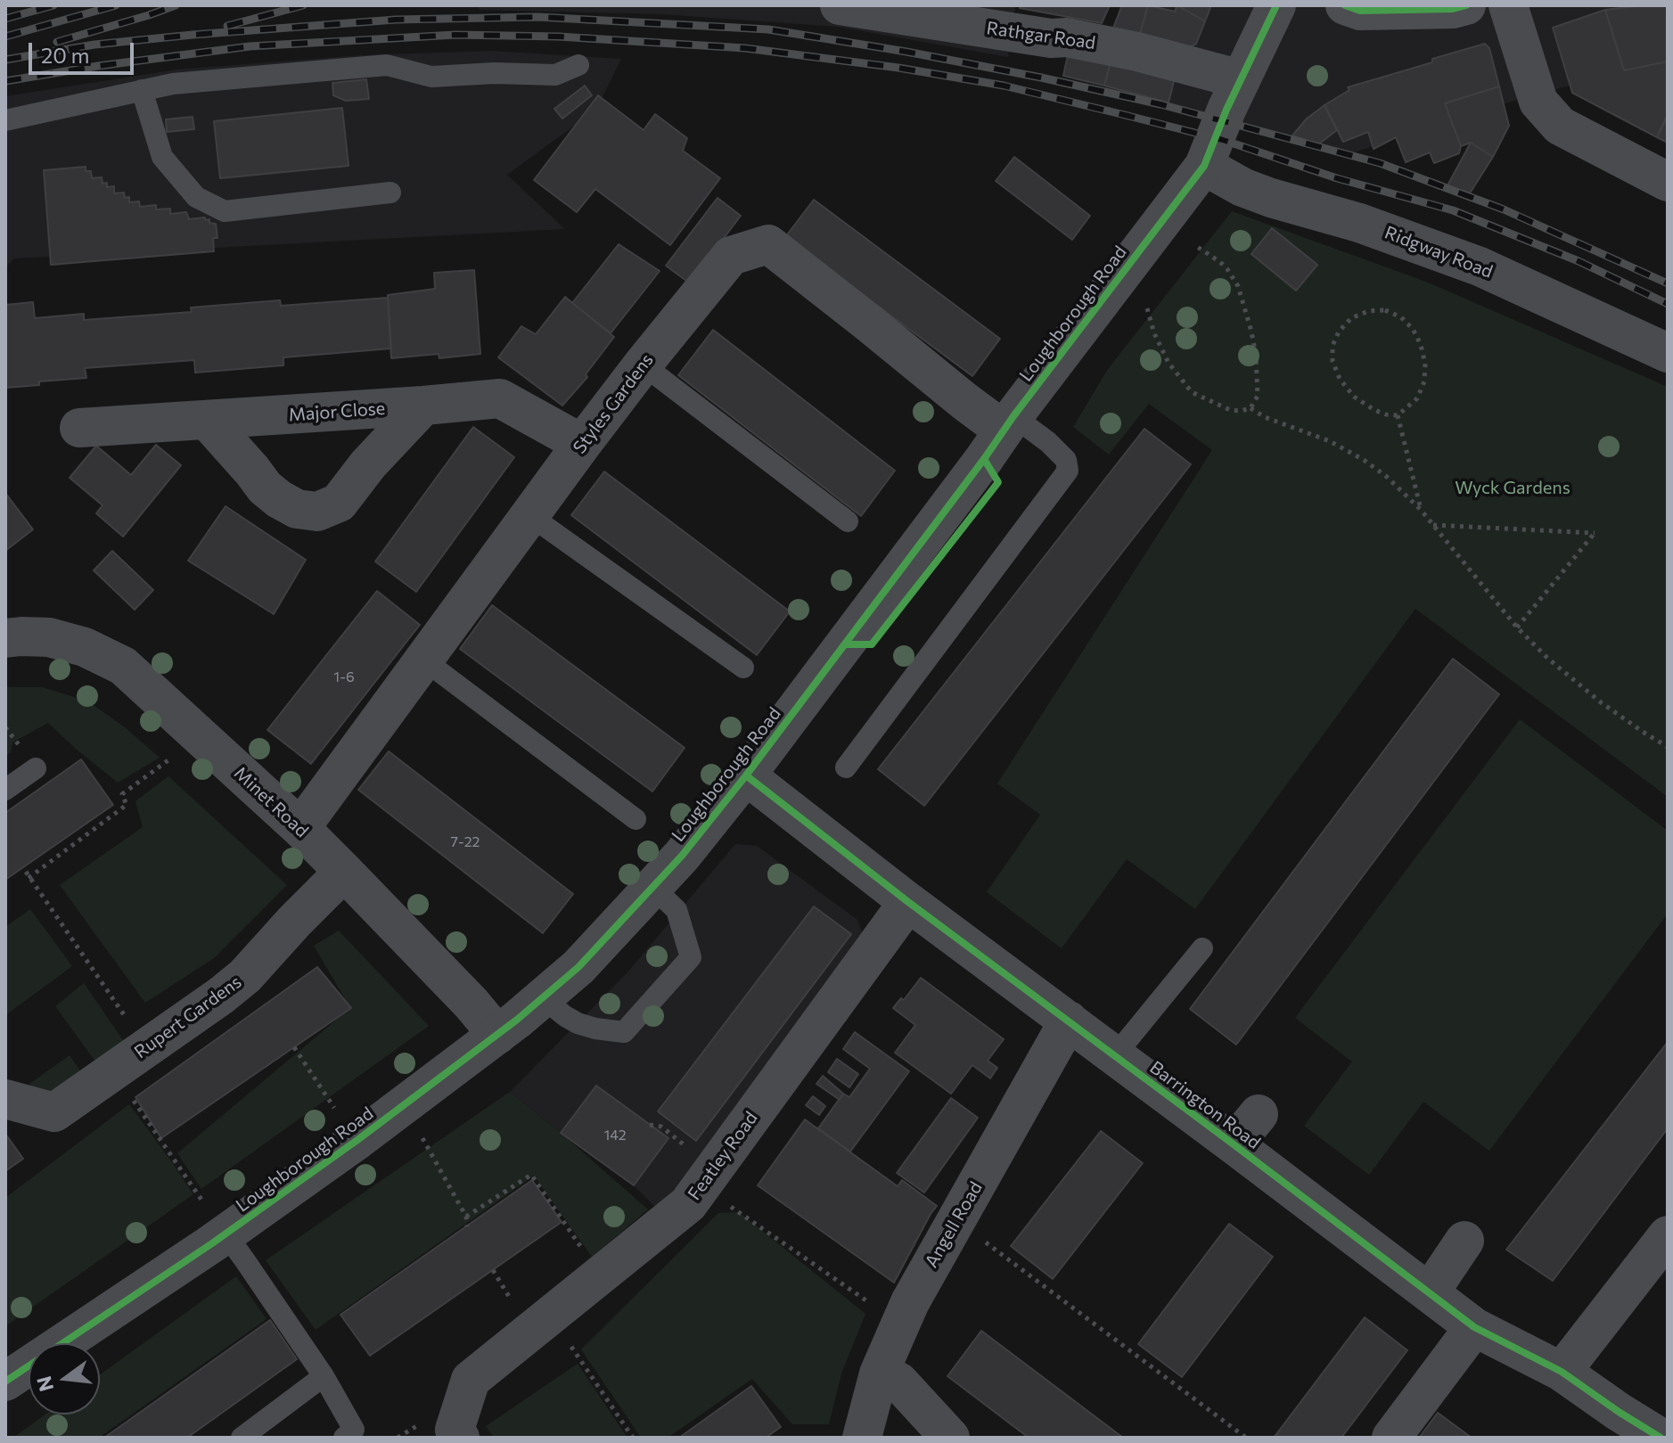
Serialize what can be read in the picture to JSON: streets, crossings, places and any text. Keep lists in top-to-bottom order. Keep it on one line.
{"streets":{"street":["Rathgar Road","Ridgway Road","Loughborough Road","Styles Gardens","Major Close","Minet Road","Rupert Gardens","Barrington Road","Featley Road","Angell Road"]},"crossings":[["Rathgar Road","Loughborough Road"],["Ridgway Road","Loughborough Road"],["Loughborough Road","Styles Gardens"],["Loughborough Road","Minet Road"],["Loughborough Road","Barrington Road"],["Styles Gardens","Major Close"],["Styles Gardens","Minet Road"],["Minet Road","Rupert Gardens"],["Barrington Road","Featley Road"],["Barrington Road","Angell Road"]],"parks":["Wyck Gardens"],"house_numbers":["1-6","7-22","142"],"scale_bar":"20 m","north":"left"}
